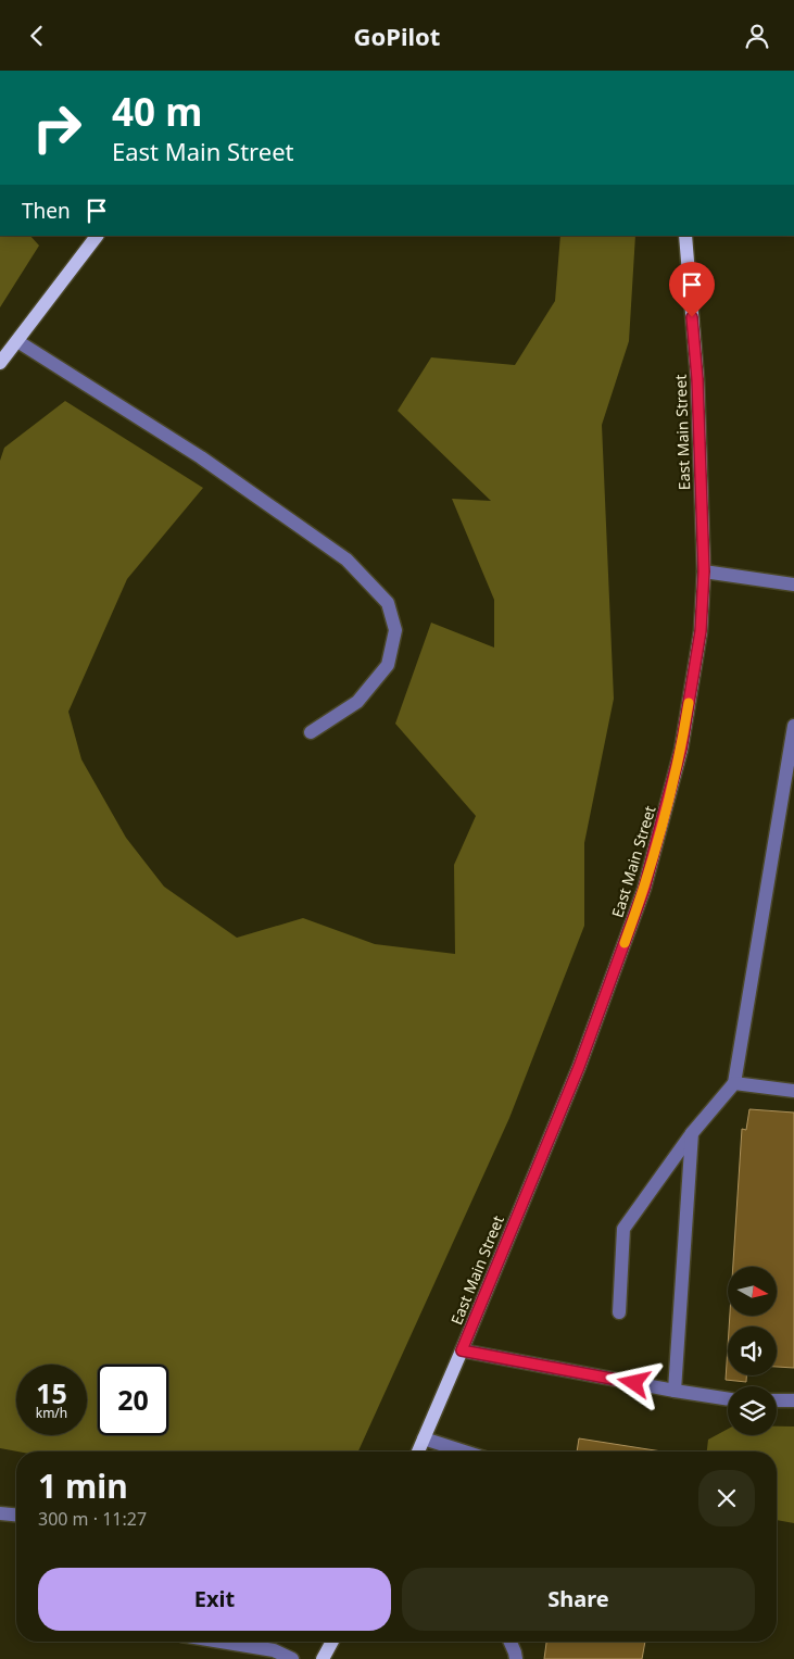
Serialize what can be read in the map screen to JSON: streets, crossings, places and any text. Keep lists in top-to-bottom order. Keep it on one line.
{"streets":{"main road":["East Main Street"]},"north":"right","page":{"header":"GoPilot","turn":["40 m","East Main Street"],"then":"Then","speed":"15 km/h","limit":"20","heading":["1 min","300 m · 11:27"],"buttons":["Exit","Share"]}}
